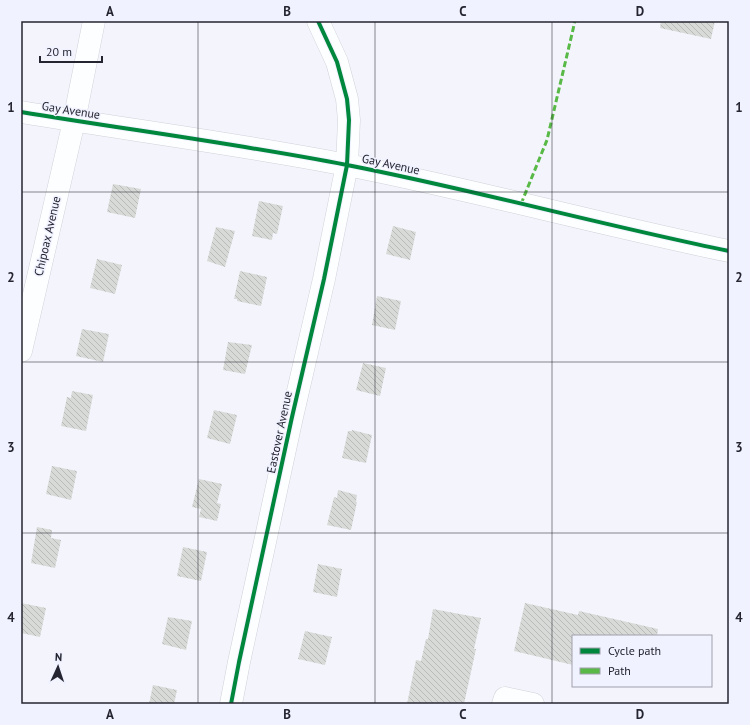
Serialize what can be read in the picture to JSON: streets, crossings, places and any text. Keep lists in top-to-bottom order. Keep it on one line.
{"streets":{"street":["Gay Avenue","Chipoax Avenue","Eastover Avenue"]},"crossings":[["Gay Avenue","Chipoax Avenue"],["Gay Avenue","Eastover Avenue"]],"legend":["Cycle path","Path"],"scale_bar":"20 m","north":"top","grid":{"columns":["A","B","C","D"],"rows":["1","2","3","4"]}}
